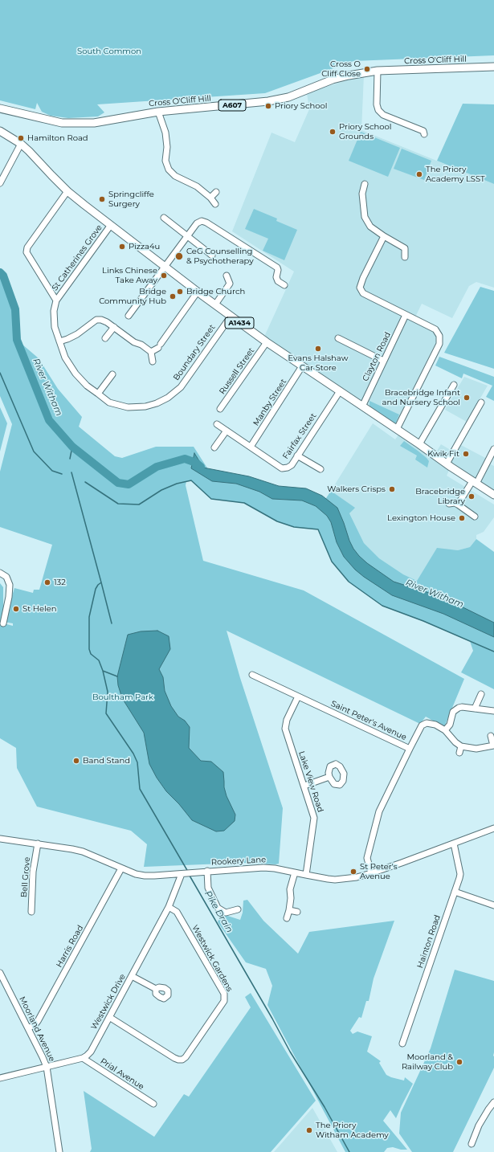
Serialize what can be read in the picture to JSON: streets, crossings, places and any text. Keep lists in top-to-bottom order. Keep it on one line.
{"streets":{"main road":["Cross O'Cliff Hill","A607","A1434"],"street":["St Catherines Grove","Boundary Street","Clayton Road","Russell Street","Manby Street","Fairfax Street","Saint Peter's Avenue","Lake View Road","Rookery Lane","Bell Grove","Hainton Road","Harris Road","Westwick Gardens","Westwick Drive","Moorland Avenue","Prial Avenue"]},"crossings":[["St Catherines Grove","A1434"],["St Catherines Grove","Boundary Street"],["A1434","Boundary Street"],["A1434","Clayton Road"],["A1434","Russell Street"],["A1434","Manby Street"],["A1434","Fairfax Street"],["Manby Street","Fairfax Street"],["Saint Peter's Avenue","Lake View Road"],["Saint Peter's Avenue","Rookery Lane"],["Lake View Road","Rookery Lane"],["Rookery Lane","Bell Grove"],["Rookery Lane","Hainton Road"],["Rookery Lane","Harris Road"],["Rookery Lane","Westwick Drive"],["Harris Road","Moorland Avenue"],["Westwick Gardens","Westwick Drive"],["Westwick Drive","Prial Avenue"]],"water":["River Witham","Pike Drain"],"parks":["South Common","Boultham Park"],"places":["Cross O Cliff Close","Priory School","Priory School Grounds","Hamilton Road","The Priory Academy LSST","Springcliffe Surgery","Pizza4u","CeG Counselling & Psychotherapy","Links Chinese Take Away","Bridge Church","Bridge Community Hub","Evans Halshaw Car Store","Bracebridge Infant and Nursery School","Kwik Fit","Walkers Crisps","Bracebridge Library","Lexington House","132","St Helen","Band Stand","St Peter's Avenue","Moorland & Railway Club","The Priory Witham Academy"]}
